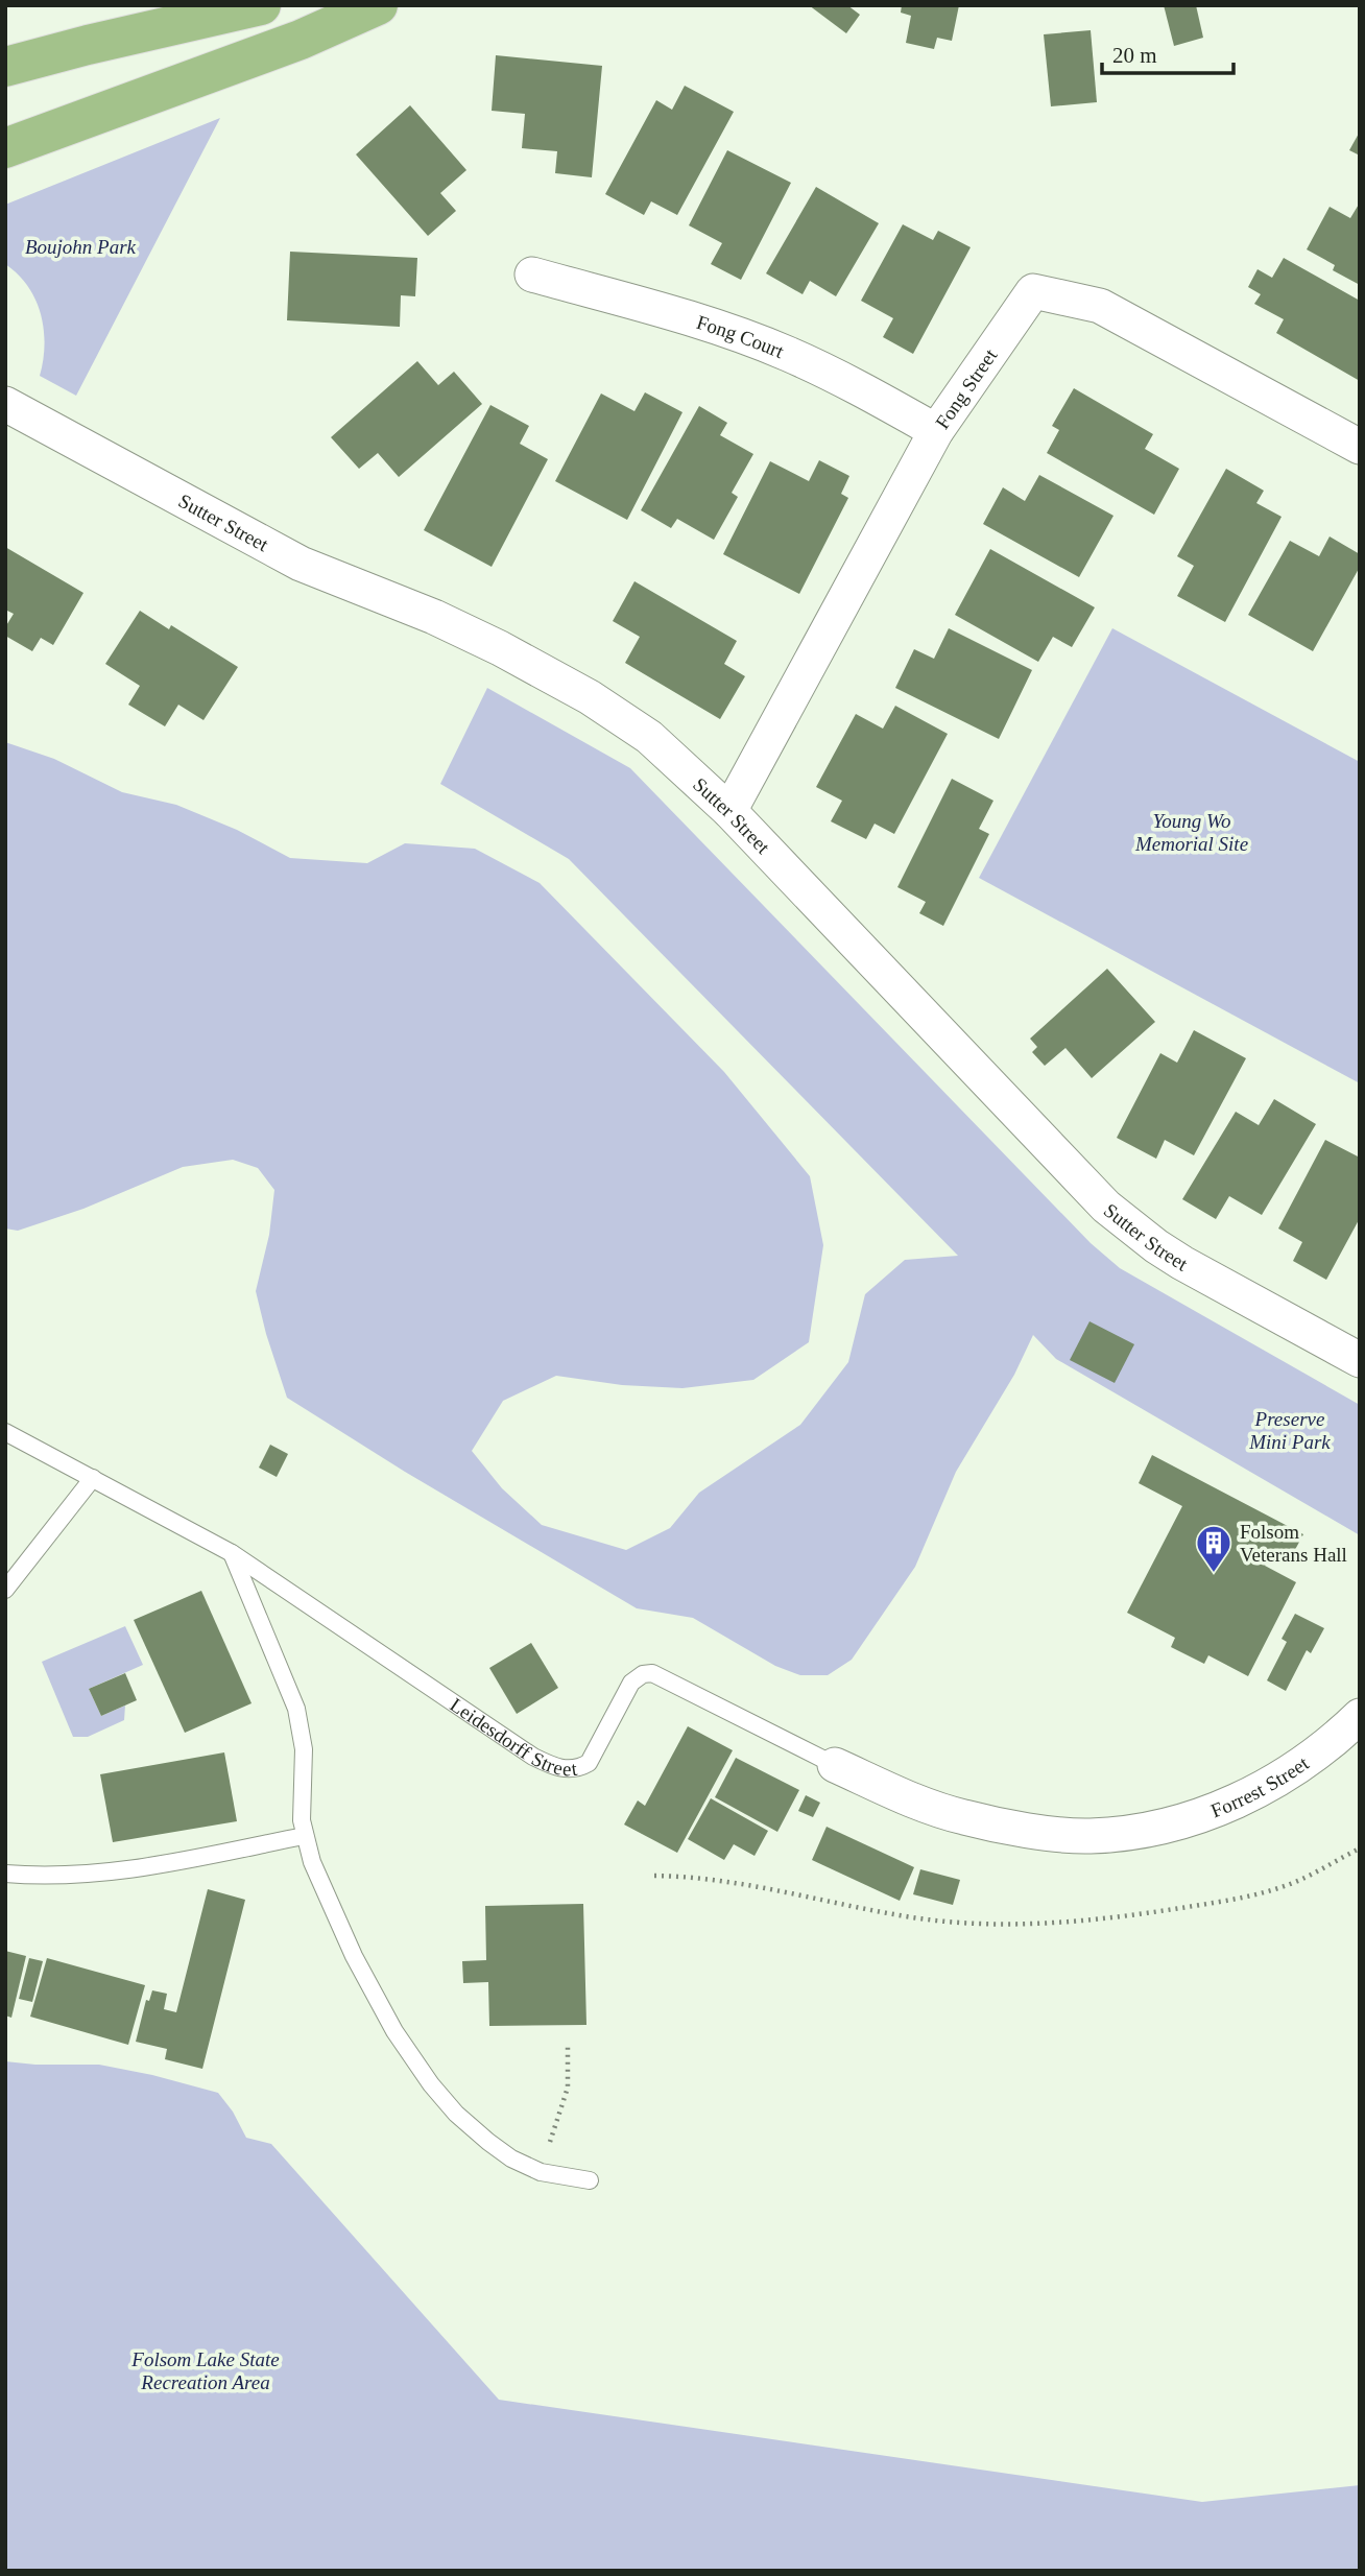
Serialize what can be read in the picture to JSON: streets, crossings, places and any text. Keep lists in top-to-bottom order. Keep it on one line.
{"streets":{"street":["Fong Court","Fong Street","Sutter Street","Leidesdorff Street","Forrest Street"]},"crossings":[["Fong Court","Fong Street"],["Fong Street","Sutter Street"],["Leidesdorff Street","Forrest Street"]],"parks":["Boujohn Park","Young Wo Memorial Site","Preserve Mini Park","Folsom Lake State Recreation Area"],"places":{"building":["Folsom Veterans Hall"]},"scale_bar":"20 m"}
